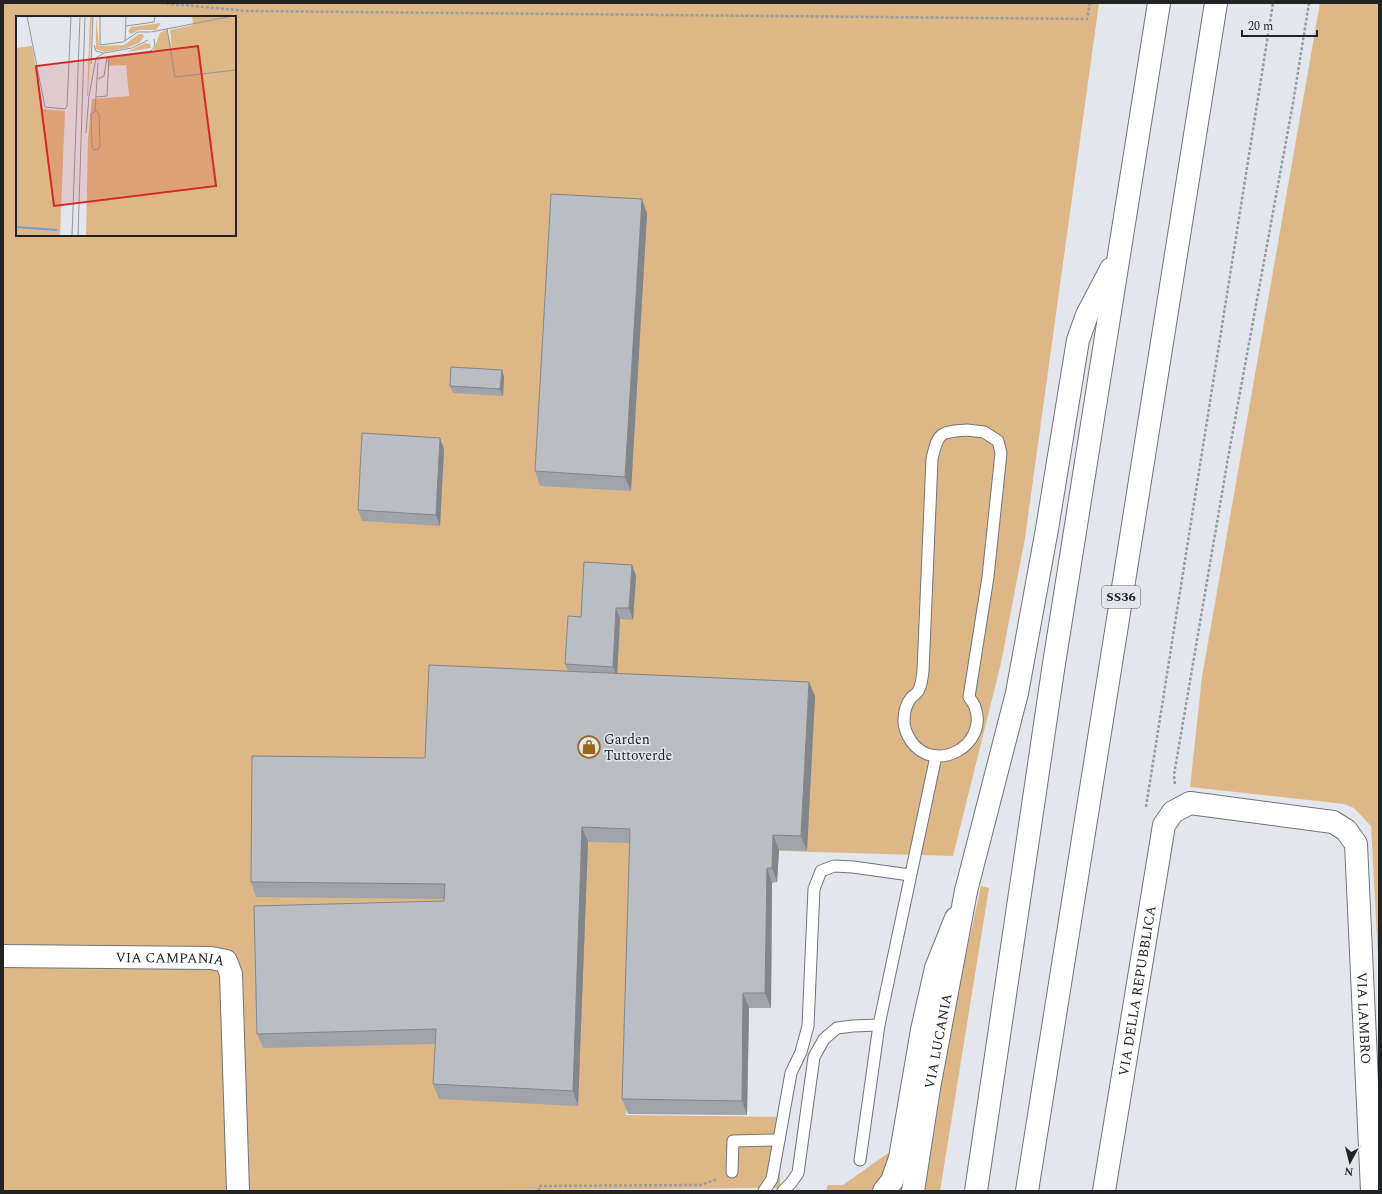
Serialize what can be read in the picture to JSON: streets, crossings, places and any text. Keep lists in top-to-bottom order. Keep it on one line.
{"streets":{"main road":["SS36","VIA CAMPANIA","VIA DELLA REPUBBLICA","VIA LAMBRO","VIA LUCANIA"]},"crossings":[["VIA DELLA REPUBBLICA","VIA LAMBRO"]],"places":{"shop":["Garden Tuttoverde"]},"scale_bar":"20 m","north":"bottom"}
